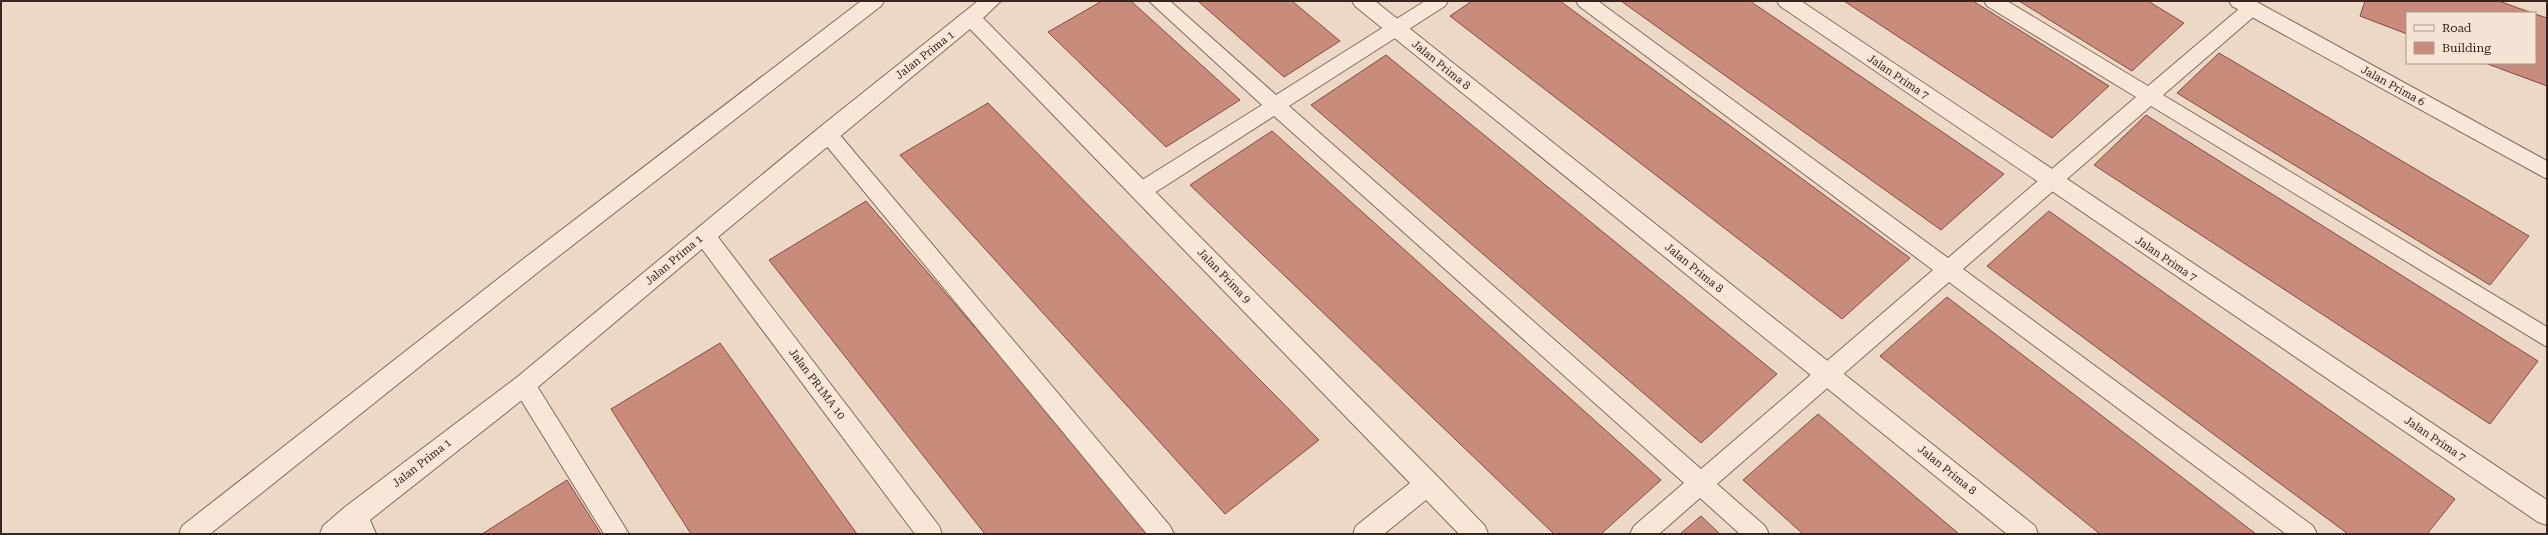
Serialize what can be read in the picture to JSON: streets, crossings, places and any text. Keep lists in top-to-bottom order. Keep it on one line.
{"streets":{"street":["Jalan Prima 1","Jalan Prima 8","Jalan Prima 7","Jalan Prima 6","Jalan Prima 9","Jalan PR1MA 10"]},"crossings":[["Jalan Prima 1","Jalan Prima 9"],["Jalan Prima 1","Jalan PR1MA 10"]],"legend":["Road","Building"]}
